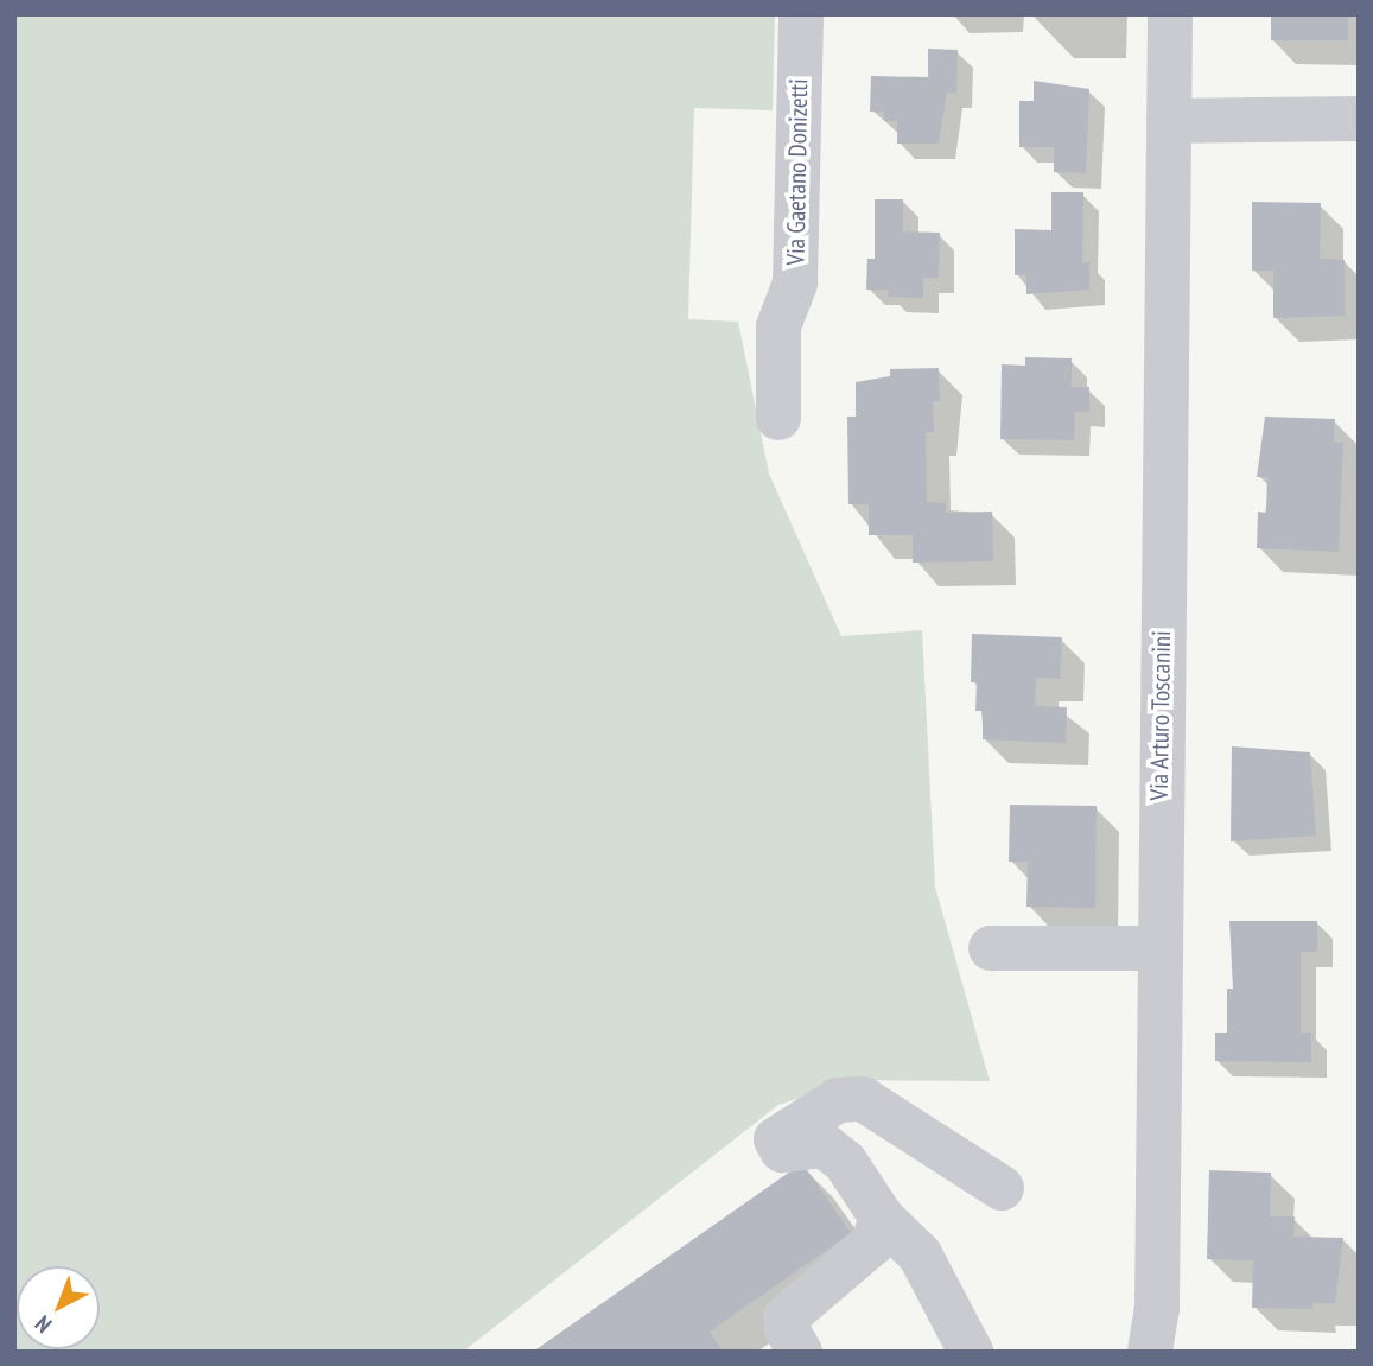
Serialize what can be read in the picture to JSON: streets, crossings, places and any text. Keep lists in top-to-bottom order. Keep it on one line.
{"streets":{"street":["Via Gaetano Donizetti","Via Arturo Toscanini"]},"north":"bottom left"}
